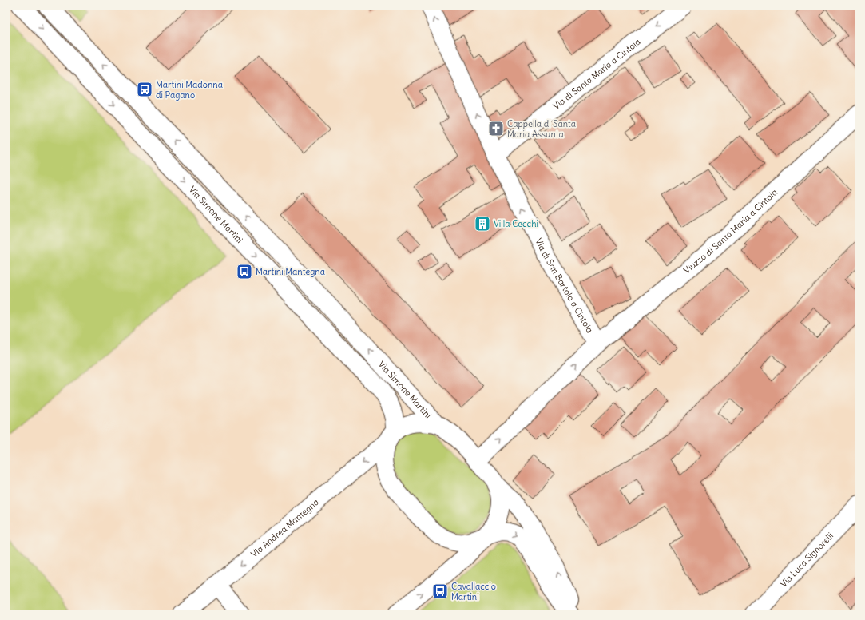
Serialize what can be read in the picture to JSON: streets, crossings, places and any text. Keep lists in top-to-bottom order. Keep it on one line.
{"streets":{"street":["Via di Santa Maria a Cintoia","Via Simone Martini","Viuzzo di Santa Maria a Cintoia","Via di San Bartolo a Cintoia","Via Andrea Mantegna","Via Luca Signorelli"]},"crossings":[["Via di Santa Maria a Cintoia","Via di San Bartolo a Cintoia"],["Via Simone Martini","Via Andrea Mantegna"],["Viuzzo di Santa Maria a Cintoia","Via di San Bartolo a Cintoia"]],"one_way":["Via di Santa Maria a Cintoia","Via di San Bartolo a Cintoia"],"places":{"bus stop":["Martini Madonna di Pagano","Martini Mantegna","Cavallaccio Martini"],"church":["Cappella di Santa Maria Assunta"],"building":["Villa Cecchi"]}}
